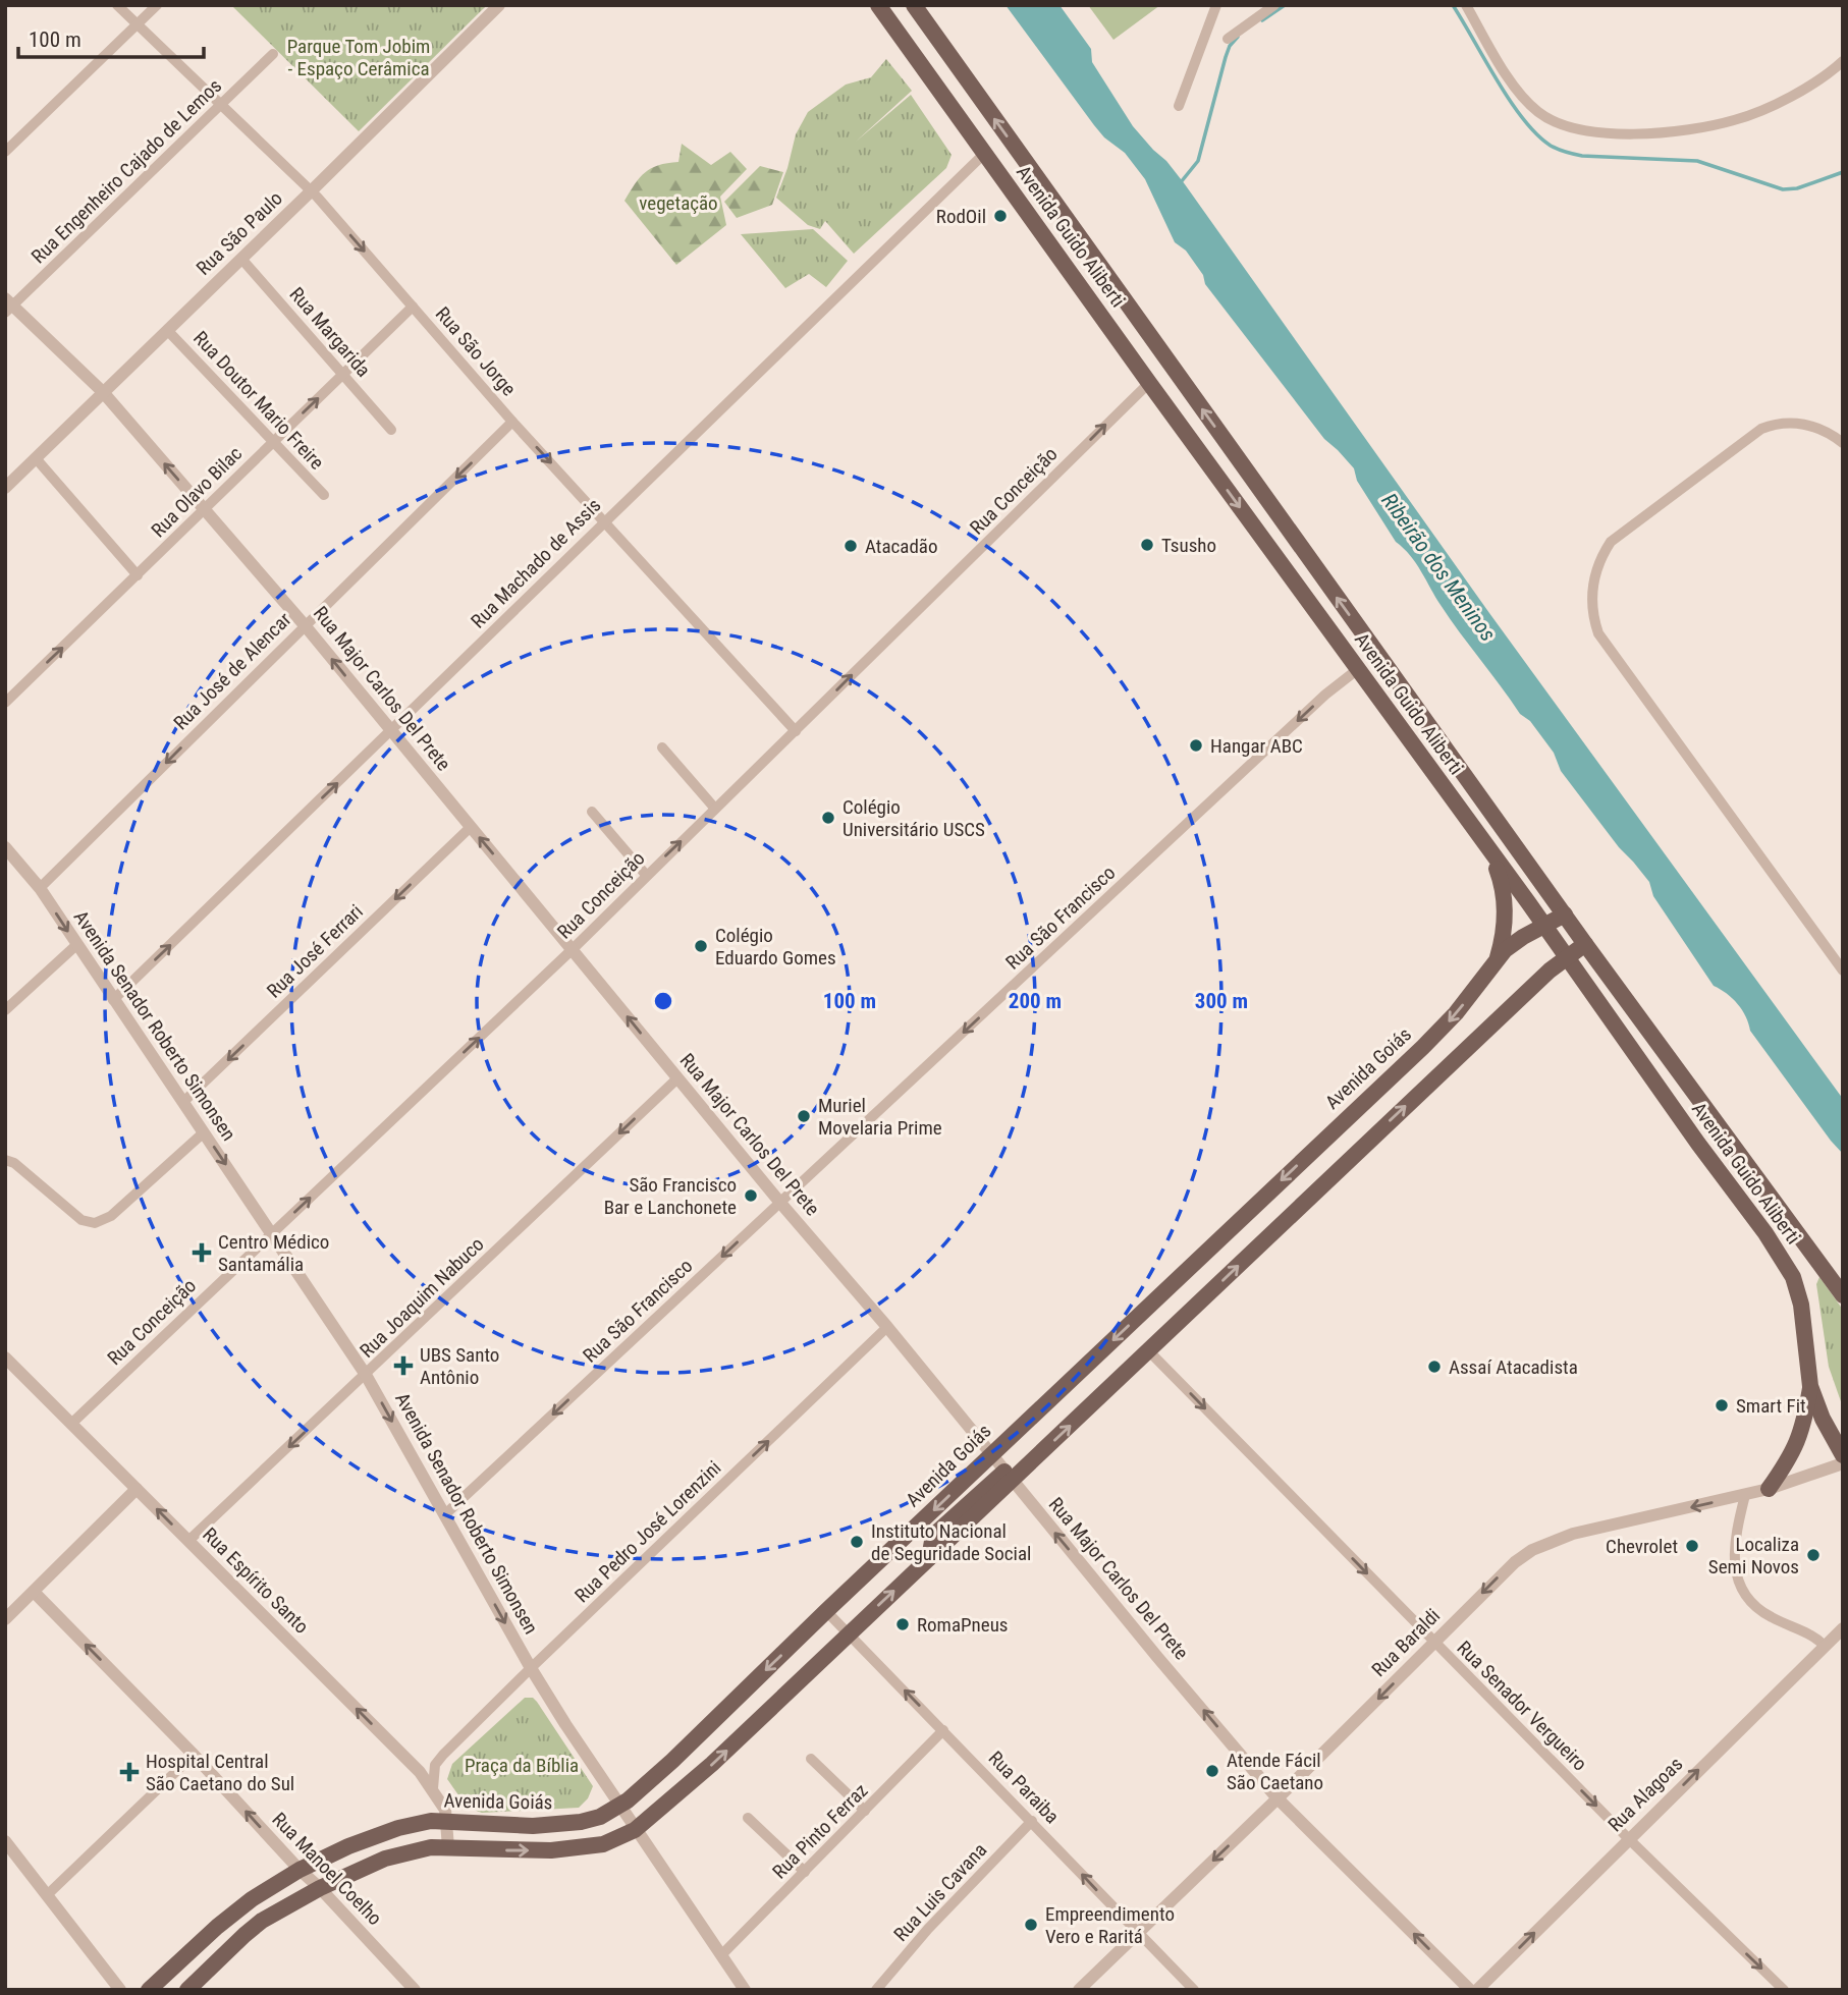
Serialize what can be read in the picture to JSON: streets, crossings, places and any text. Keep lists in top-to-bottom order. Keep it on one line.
{"streets":{"main road":["Avenida Guido Aliberti","Avenida Goiás"],"street":["Rua Engenheiro Cajado de Lemos","Rua São Paulo","Rua Margarida","Rua São Jorge","Rua Doutor Mario Freire","Rua Conceição","Rua Olavo Bilac","Rua Machado de Assis","Rua José de Alencar","Rua Major Carlos Del Prete","Rua São Francisco","Rua José Ferrari","Avenida Senador Roberto Simonsen","Rua Joaquim Nabuco","Rua Pedro José Lorenzini","Rua Espírito Santo","Rua Baraldi","Rua Senador Vergueiro","Rua Paraiba","Rua Alagoas","Rua Pinto Ferraz","Rua Manoel Coelho","Rua Luis Cavana"]},"crossings":[["Rua Engenheiro Cajado de Lemos","Rua São Jorge"],["Rua Engenheiro Cajado de Lemos","Rua Major Carlos Del Prete"],["Rua São Paulo","Rua Margarida"],["Rua São Paulo","Rua São Jorge"],["Rua São Paulo","Rua Doutor Mario Freire"],["Rua São Paulo","Rua Major Carlos Del Prete"],["Avenida Guido Aliberti","Rua Conceição"],["Avenida Guido Aliberti","Rua Machado de Assis"],["Avenida Guido Aliberti","Rua São Francisco"],["Avenida Guido Aliberti","Avenida Goiás"],["Rua Margarida","Rua Olavo Bilac"],["Rua São Jorge","Rua Conceição"],["Rua São Jorge","Rua Olavo Bilac"],["Rua São Jorge","Rua Machado de Assis"],["Rua São Jorge","Rua José de Alencar"],["Rua Doutor Mario Freire","Rua Olavo Bilac"],["Rua Conceição","Rua Major Carlos Del Prete"],["Rua Conceição","Avenida Senador Roberto Simonsen"],["Rua Conceição","Rua Espírito Santo"],["Rua Olavo Bilac","Rua Major Carlos Del Prete"],["Rua Machado de Assis","Rua Major Carlos Del Prete"],["Rua Machado de Assis","Avenida Senador Roberto Simonsen"],["Rua José de Alencar","Rua Major Carlos Del Prete"],["Rua José de Alencar","Avenida Senador Roberto Simonsen"],["Rua Major Carlos Del Prete","Rua São Francisco"],["Rua Major Carlos Del Prete","Rua José Ferrari"],["Rua Major Carlos Del Prete","Avenida Goiás"],["Rua Major Carlos Del Prete","Rua Joaquim Nabuco"],["Rua Major Carlos Del Prete","Rua Pedro José Lorenzini"],["Rua Major Carlos Del Prete","Rua Baraldi"],["Rua São Francisco","Avenida Senador Roberto Simonsen"],["Rua José Ferrari","Avenida Senador Roberto Simonsen"],["Avenida Senador Roberto Simonsen","Avenida Goiás"],["Avenida Senador Roberto Simonsen","Rua Joaquim Nabuco"],["Avenida Senador Roberto Simonsen","Rua Pedro José Lorenzini"],["Avenida Senador Roberto Simonsen","Rua Pinto Ferraz"],["Avenida Goiás","Rua Espírito Santo"],["Avenida Goiás","Rua Paraiba"],["Avenida Goiás","Rua Manoel Coelho"],["Rua Joaquim Nabuco","Rua Espírito Santo"],["Rua Baraldi","Rua Senador Vergueiro"],["Rua Baraldi","Rua Paraiba"],["Rua Senador Vergueiro","Rua Alagoas"],["Rua Paraiba","Rua Pinto Ferraz"],["Rua Paraiba","Rua Luis Cavana"]],"one_way":["Rua Conceição","Rua Olavo Bilac","Rua José de Alencar","Rua Major Carlos Del Prete","Rua São Francisco","Rua José Ferrari","Avenida Senador Roberto Simonsen","Rua Joaquim Nabuco","Rua Pedro José Lorenzini","Rua Espírito Santo","Rua Baraldi","Rua Senador Vergueiro","Rua Paraiba","Rua Alagoas","Rua Manoel Coelho"],"water":["Ribeirão dos Meninos"],"parks":["Parque Tom Jobim - Espaço Cerâmica","vegetação","Praça da Bíblia"],"places":{"other":["RodOil","Tsusho","Atacadão","Hangar ABC","Colégio Universitário USCS","Colégio Eduardo Gomes","Muriel Movelaria Prime","São Francisco Bar e Lanchonete","Assaí Atacadista","Smart Fit","Instituto Nacional de Seguridade Social","Chevrolet","Localiza Semi Novos","RomaPneus","Atende Fácil São Caetano","Empreendimento Vero e Raritá"],"health":["Centro Médico Santamália","UBS Santo Antônio","Hospital Central São Caetano do Sul"]},"scale_bar":"100 m","rings":["100 m","200 m","300 m"]}
